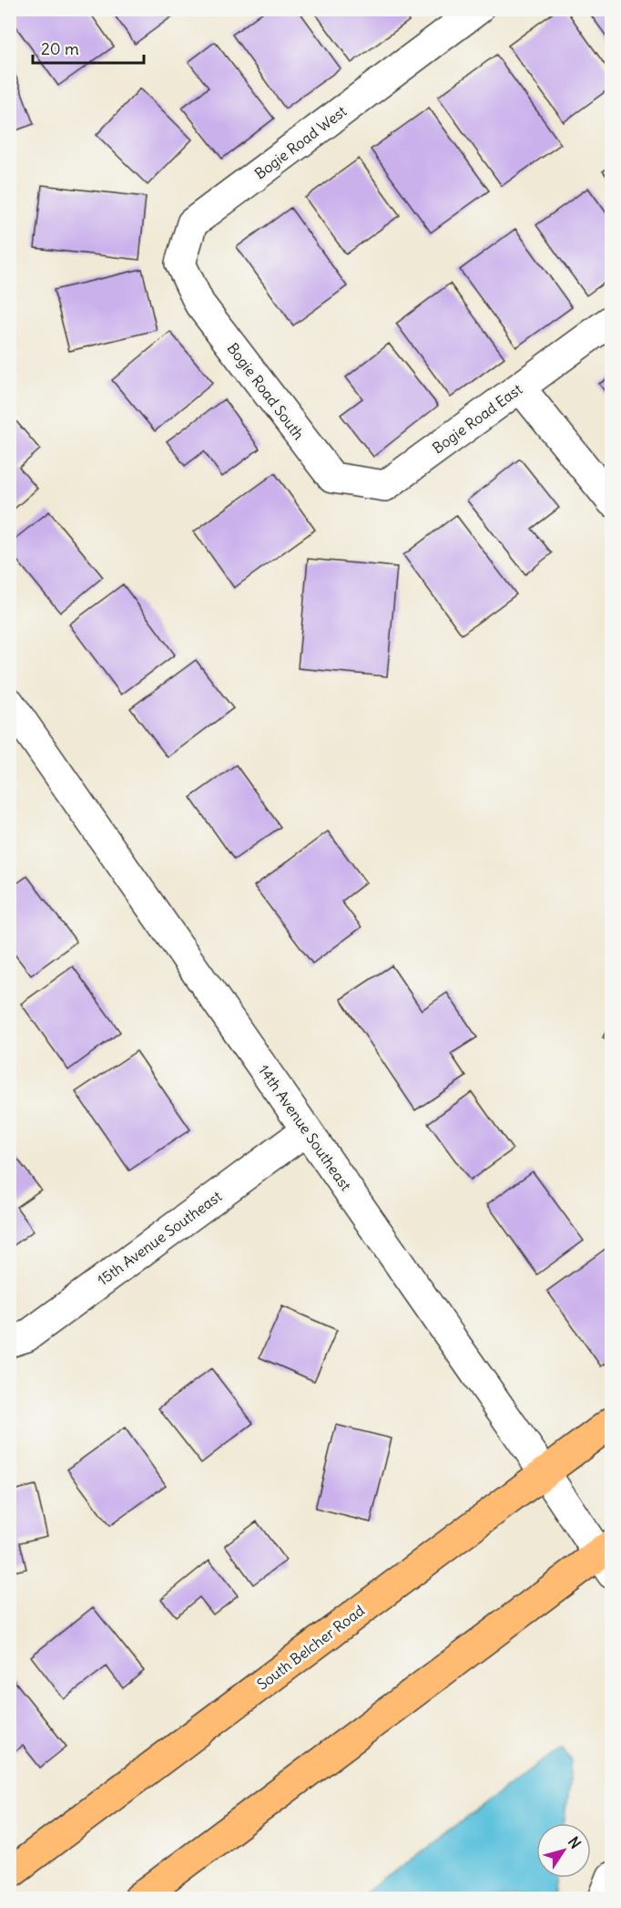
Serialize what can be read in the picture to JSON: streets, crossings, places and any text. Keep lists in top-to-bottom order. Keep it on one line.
{"streets":{"main road":["South Belcher Road"],"street":["Bogie Road West","Bogie Road South","Bogie Road East","14th Avenue Southeast","15th Avenue Southeast"]},"crossings":[["Bogie Road West","Bogie Road South"],["Bogie Road South","Bogie Road East"],["14th Avenue Southeast","15th Avenue Southeast"],["14th Avenue Southeast","South Belcher Road"]],"scale_bar":"20 m","north":"top right"}
